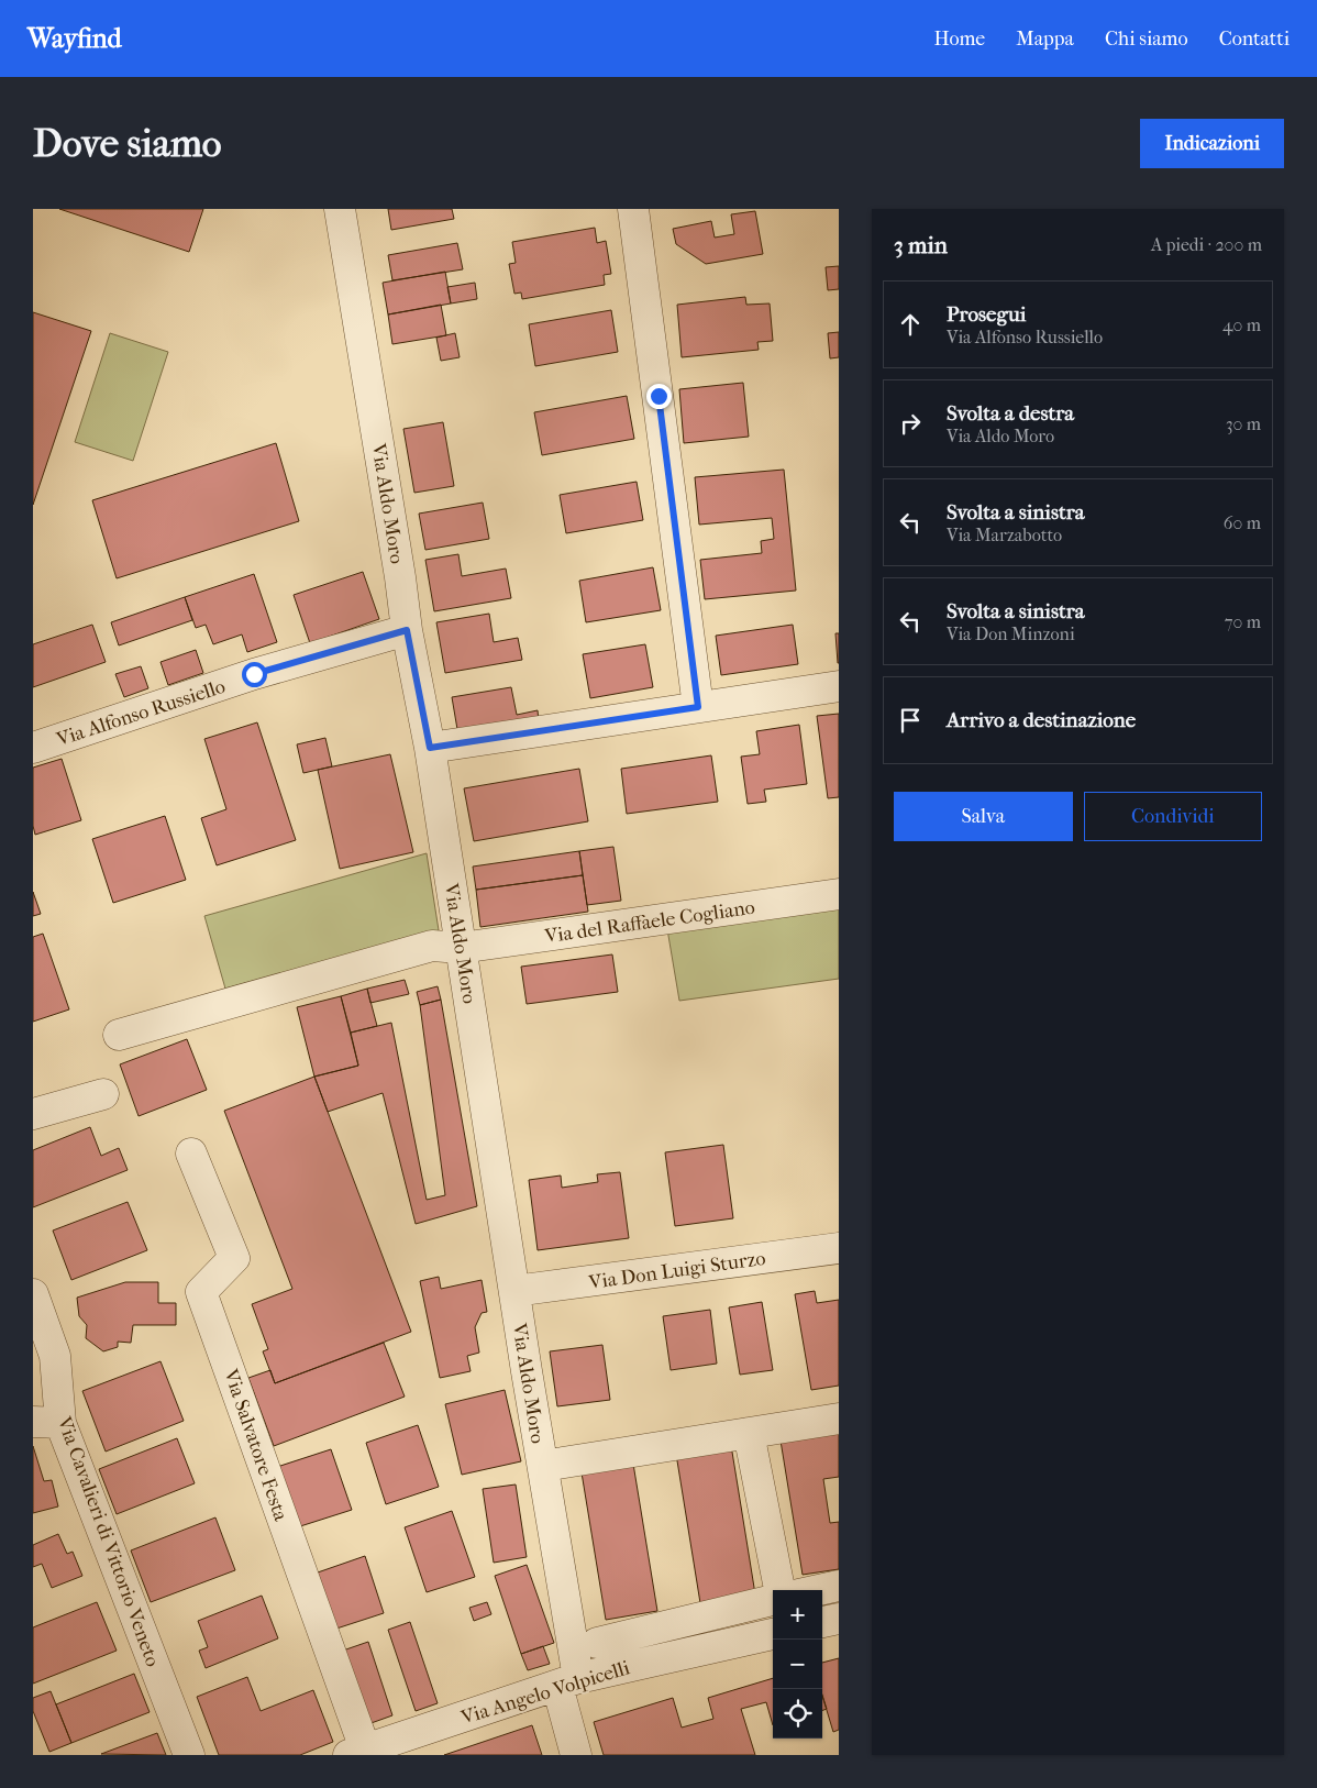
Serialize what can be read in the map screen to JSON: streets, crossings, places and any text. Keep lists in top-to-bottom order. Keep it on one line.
{"streets":{"street":["Via Aldo Moro","Via Alfonso Russiello","Via del Raffaele Cogliano","Via Don Luigi Sturzo","Via Salvatore Festa","Via Cavalieri di Vittorio Veneto","Via Angelo Volpicelli"]},"crossings":[["Via Aldo Moro","Via Alfonso Russiello"],["Via Aldo Moro","Via del Raffaele Cogliano"],["Via Aldo Moro","Via Don Luigi Sturzo"],["Via Aldo Moro","Via Angelo Volpicelli"],["Via Salvatore Festa","Via Angelo Volpicelli"]],"page":{"header":"Wayfind","nav":["Home","Mappa","Chi siamo","Contatti"],"buttons":["Indicazioni",["Salva","Condividi"]],"title":"Dove siamo","heading":["3 min","A piedi · 200 m"],"list":[["Prosegui","Via Alfonso Russiello","40 m"],["Svolta a destra","Via Aldo Moro","30 m"],["Svolta a sinistra","Via Marzabotto","60 m"],["Svolta a sinistra","Via Don Minzoni","70 m"],"Arrivo a destinazione"],"map_buttons":["+","−"]}}
